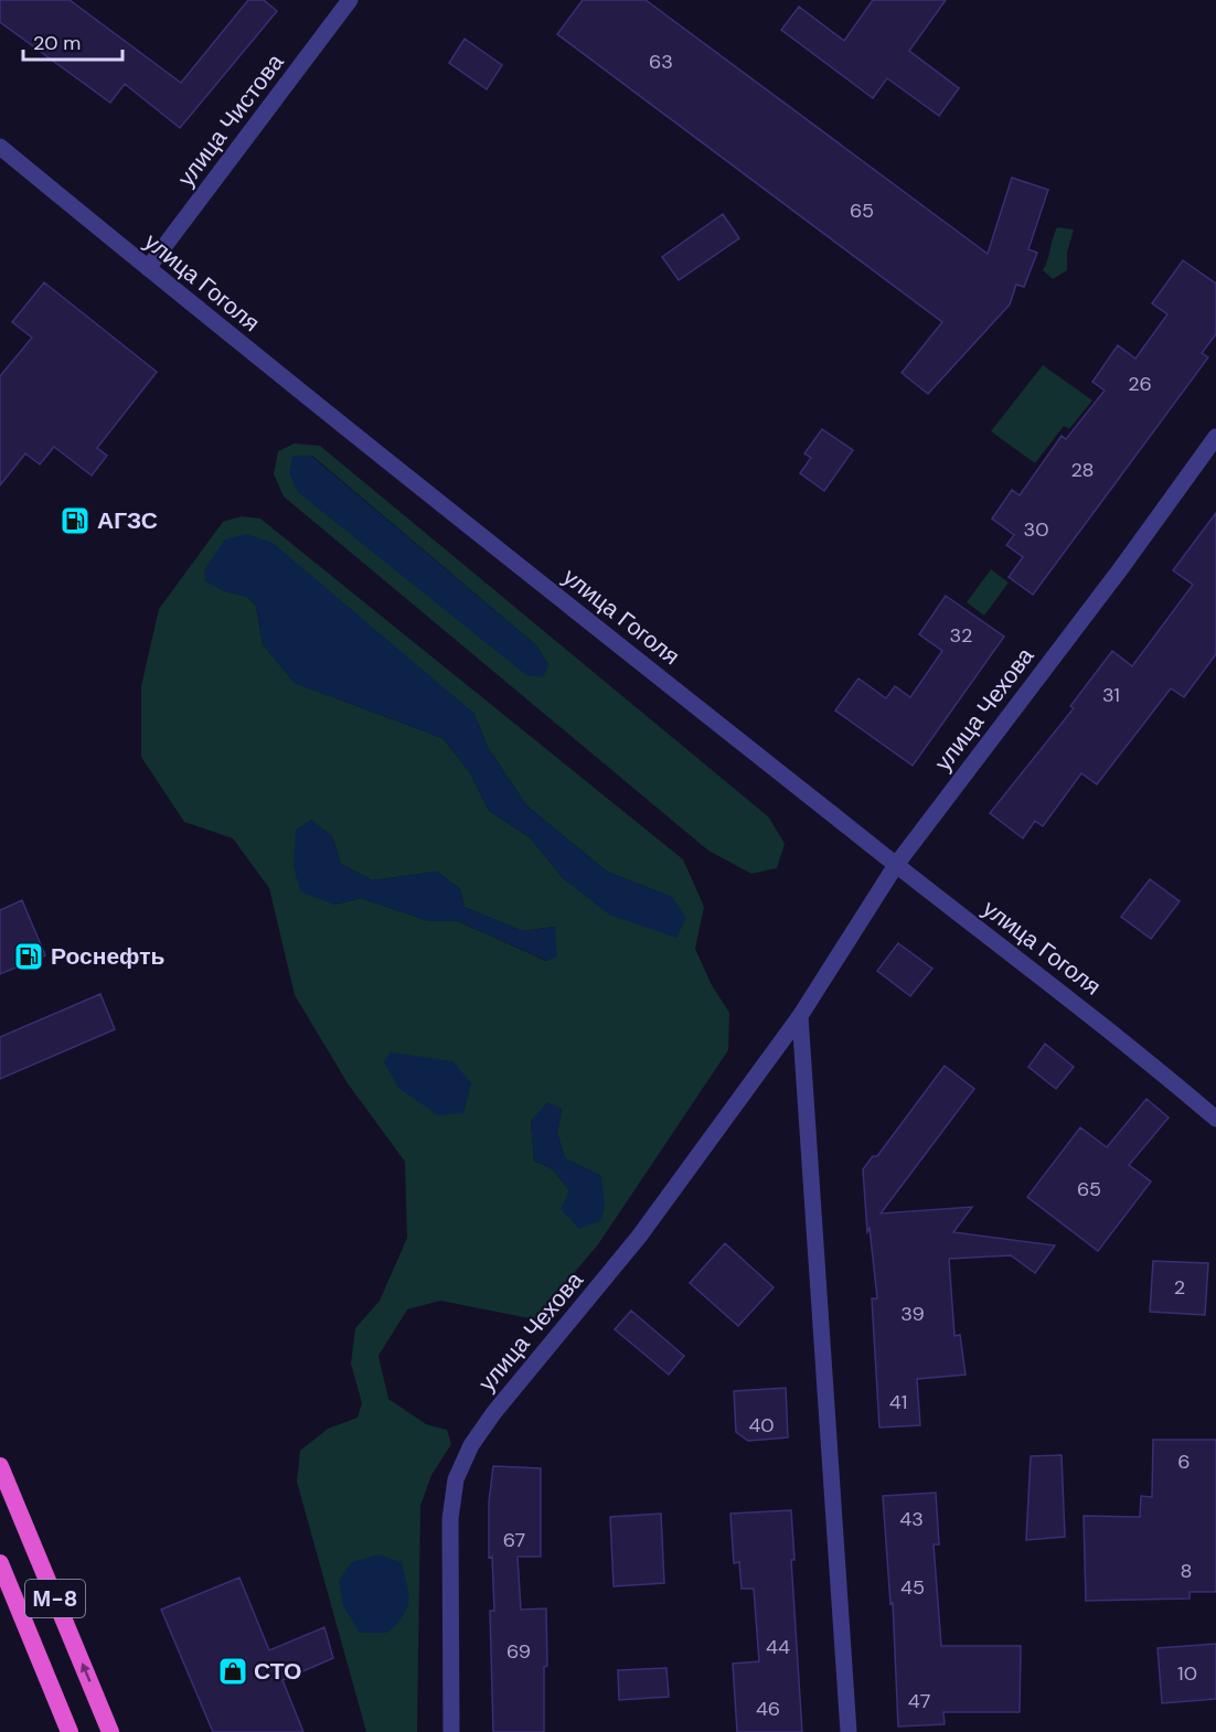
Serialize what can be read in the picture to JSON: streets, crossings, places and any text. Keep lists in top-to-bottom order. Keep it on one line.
{"streets":{"highway":["М-8"],"street":["улица Чистова","улица Гоголя","улица Чехова"]},"crossings":[["улица Чистова","улица Гоголя"],["улица Гоголя","улица Чехова"]],"places":{"fuel station":["АГЗС","Роснефть"],"shop":["СТО"]},"house_numbers":["63","65","26","28","30","32","31","65","2","39","41","40","6","43","67","8","45","44","69","10","47","46"],"scale_bar":"20 m"}
